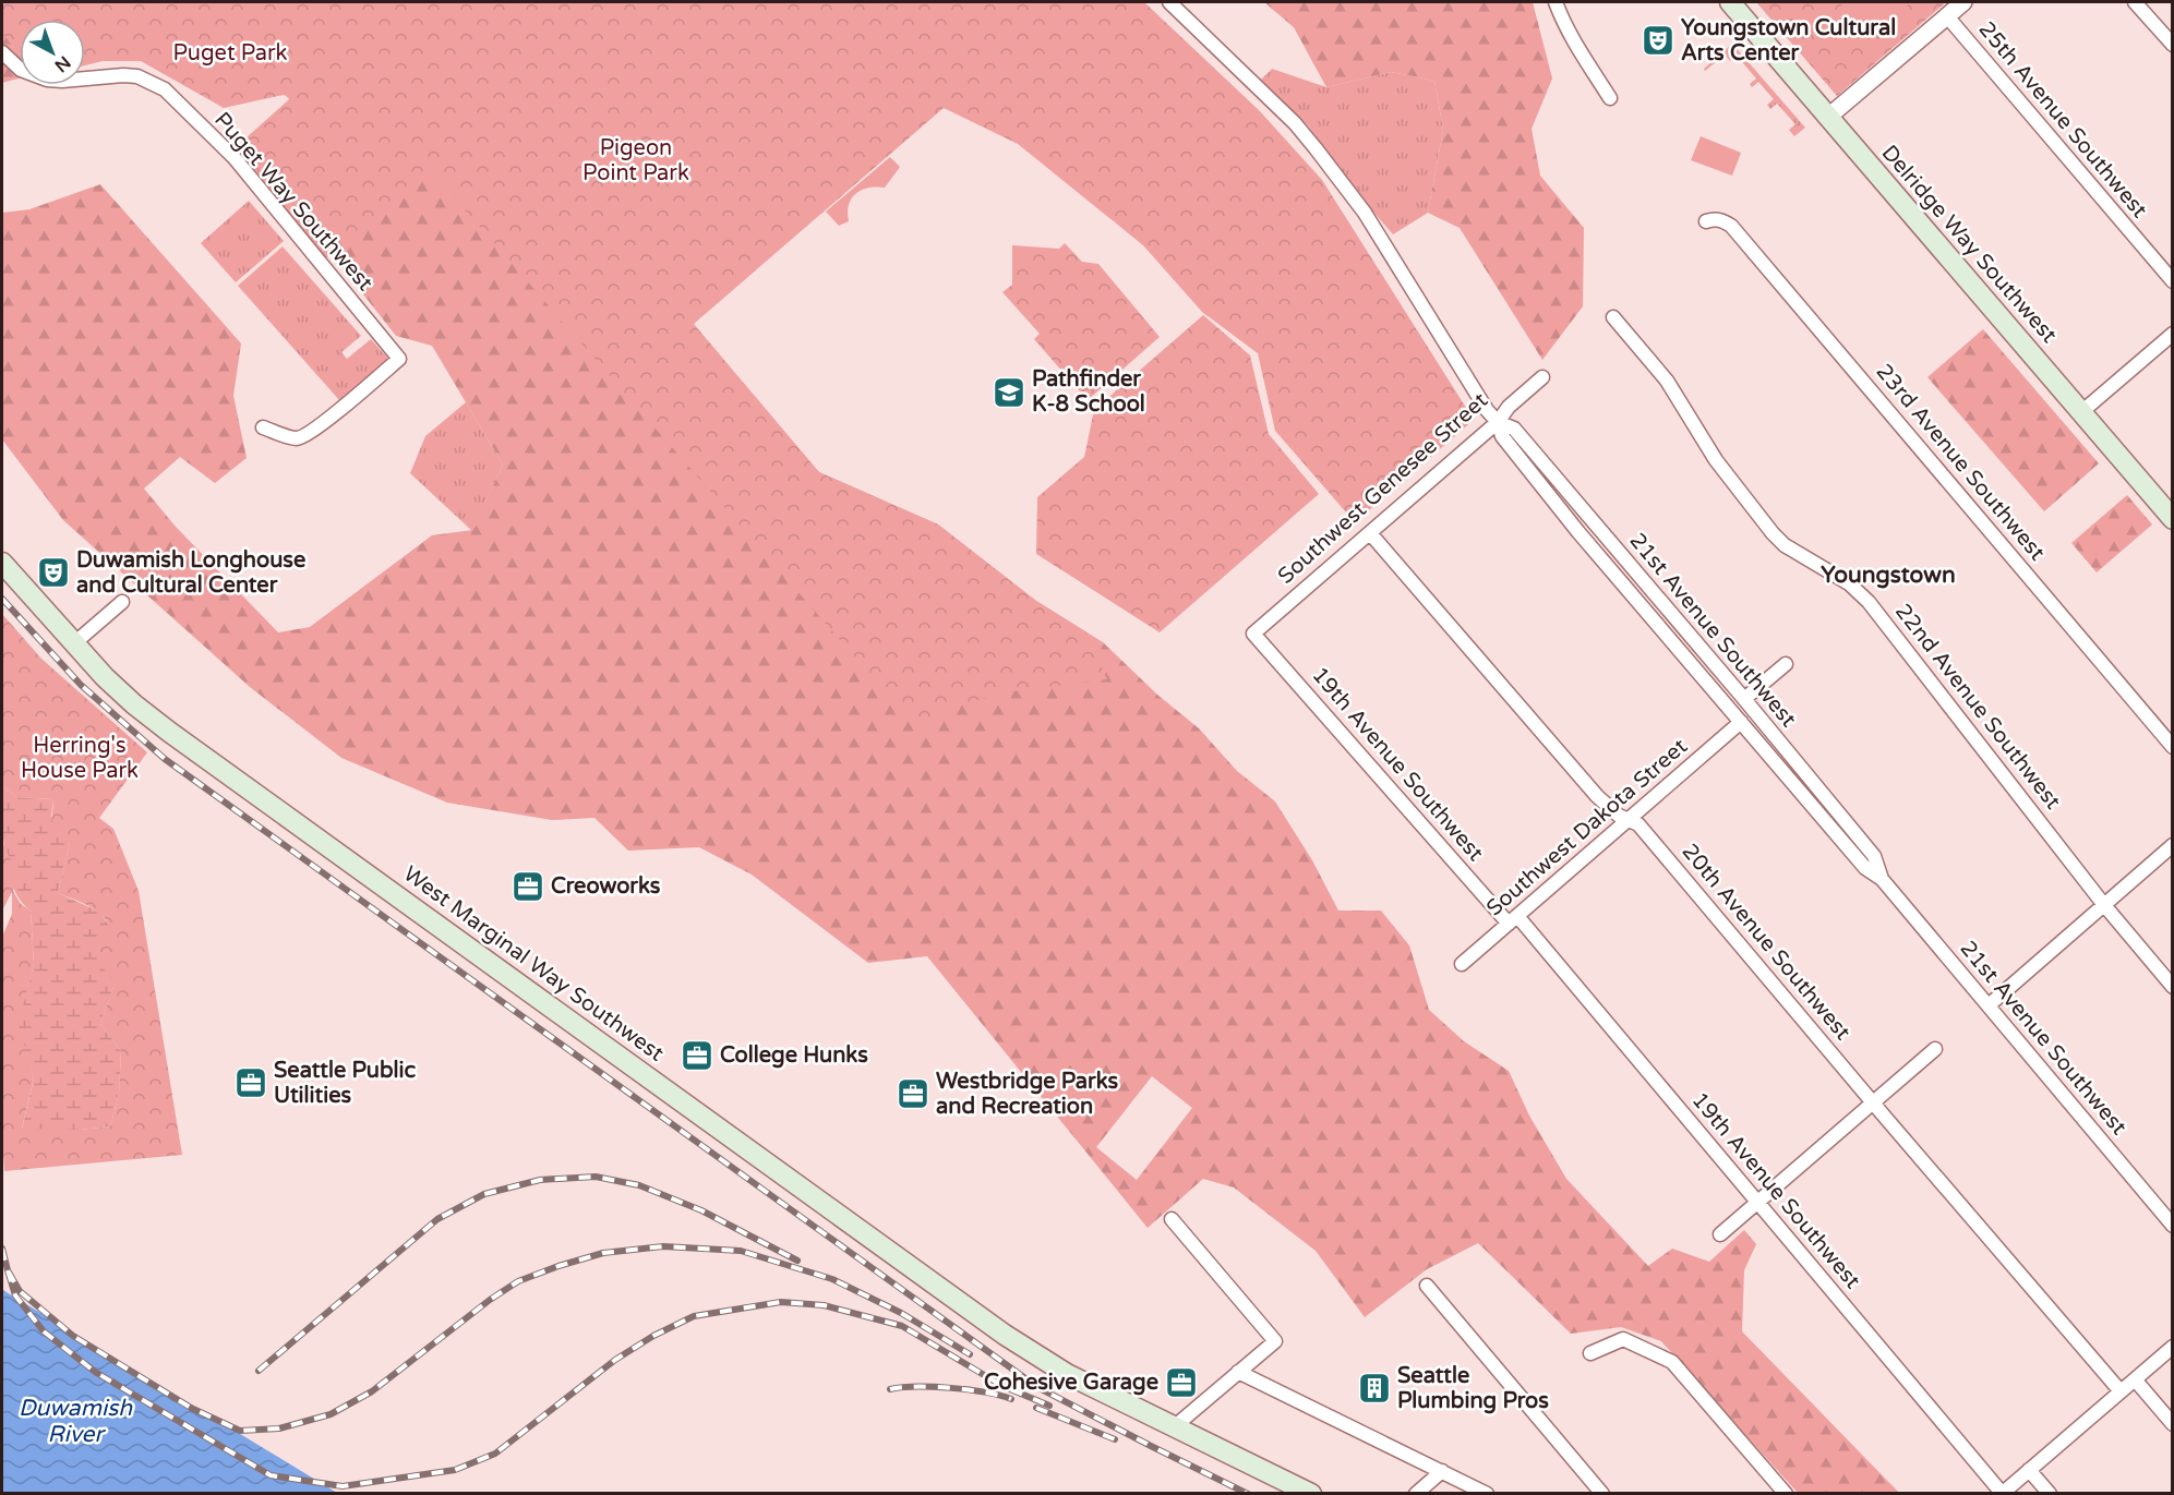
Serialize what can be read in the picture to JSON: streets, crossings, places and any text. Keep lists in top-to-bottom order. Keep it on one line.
{"streets":{"main road":["Delridge Way Southwest","West Marginal Way Southwest"],"street":["25th Avenue Southwest","Puget Way Southwest","23rd Avenue Southwest","Southwest Genesee Street","21st Avenue Southwest","22nd Avenue Southwest","19th Avenue Southwest","Southwest Dakota Street","20th Avenue Southwest"]},"crossings":[["Southwest Genesee Street","21st Avenue Southwest"],["Southwest Genesee Street","19th Avenue Southwest"],["Southwest Genesee Street","20th Avenue Southwest"],["21st Avenue Southwest","Southwest Dakota Street"],["19th Avenue Southwest","Southwest Dakota Street"],["Southwest Dakota Street","20th Avenue Southwest"]],"districts":["Youngstown"],"water":["Duwamish River"],"parks":["Puget Park","Pigeon Point Park","Herring's House Park"],"places":{"theatre":["Youngstown Cultural Arts Center","Duwamish Longhouse and Cultural Center"],"school or university":["Pathfinder K-8 School"],"office":["Creoworks","College Hunks","Seattle Public Utilities","Westbridge Parks and Recreation","Cohesive Garage"],"building":["Seattle Plumbing Pros"]},"north":"bottom right"}
